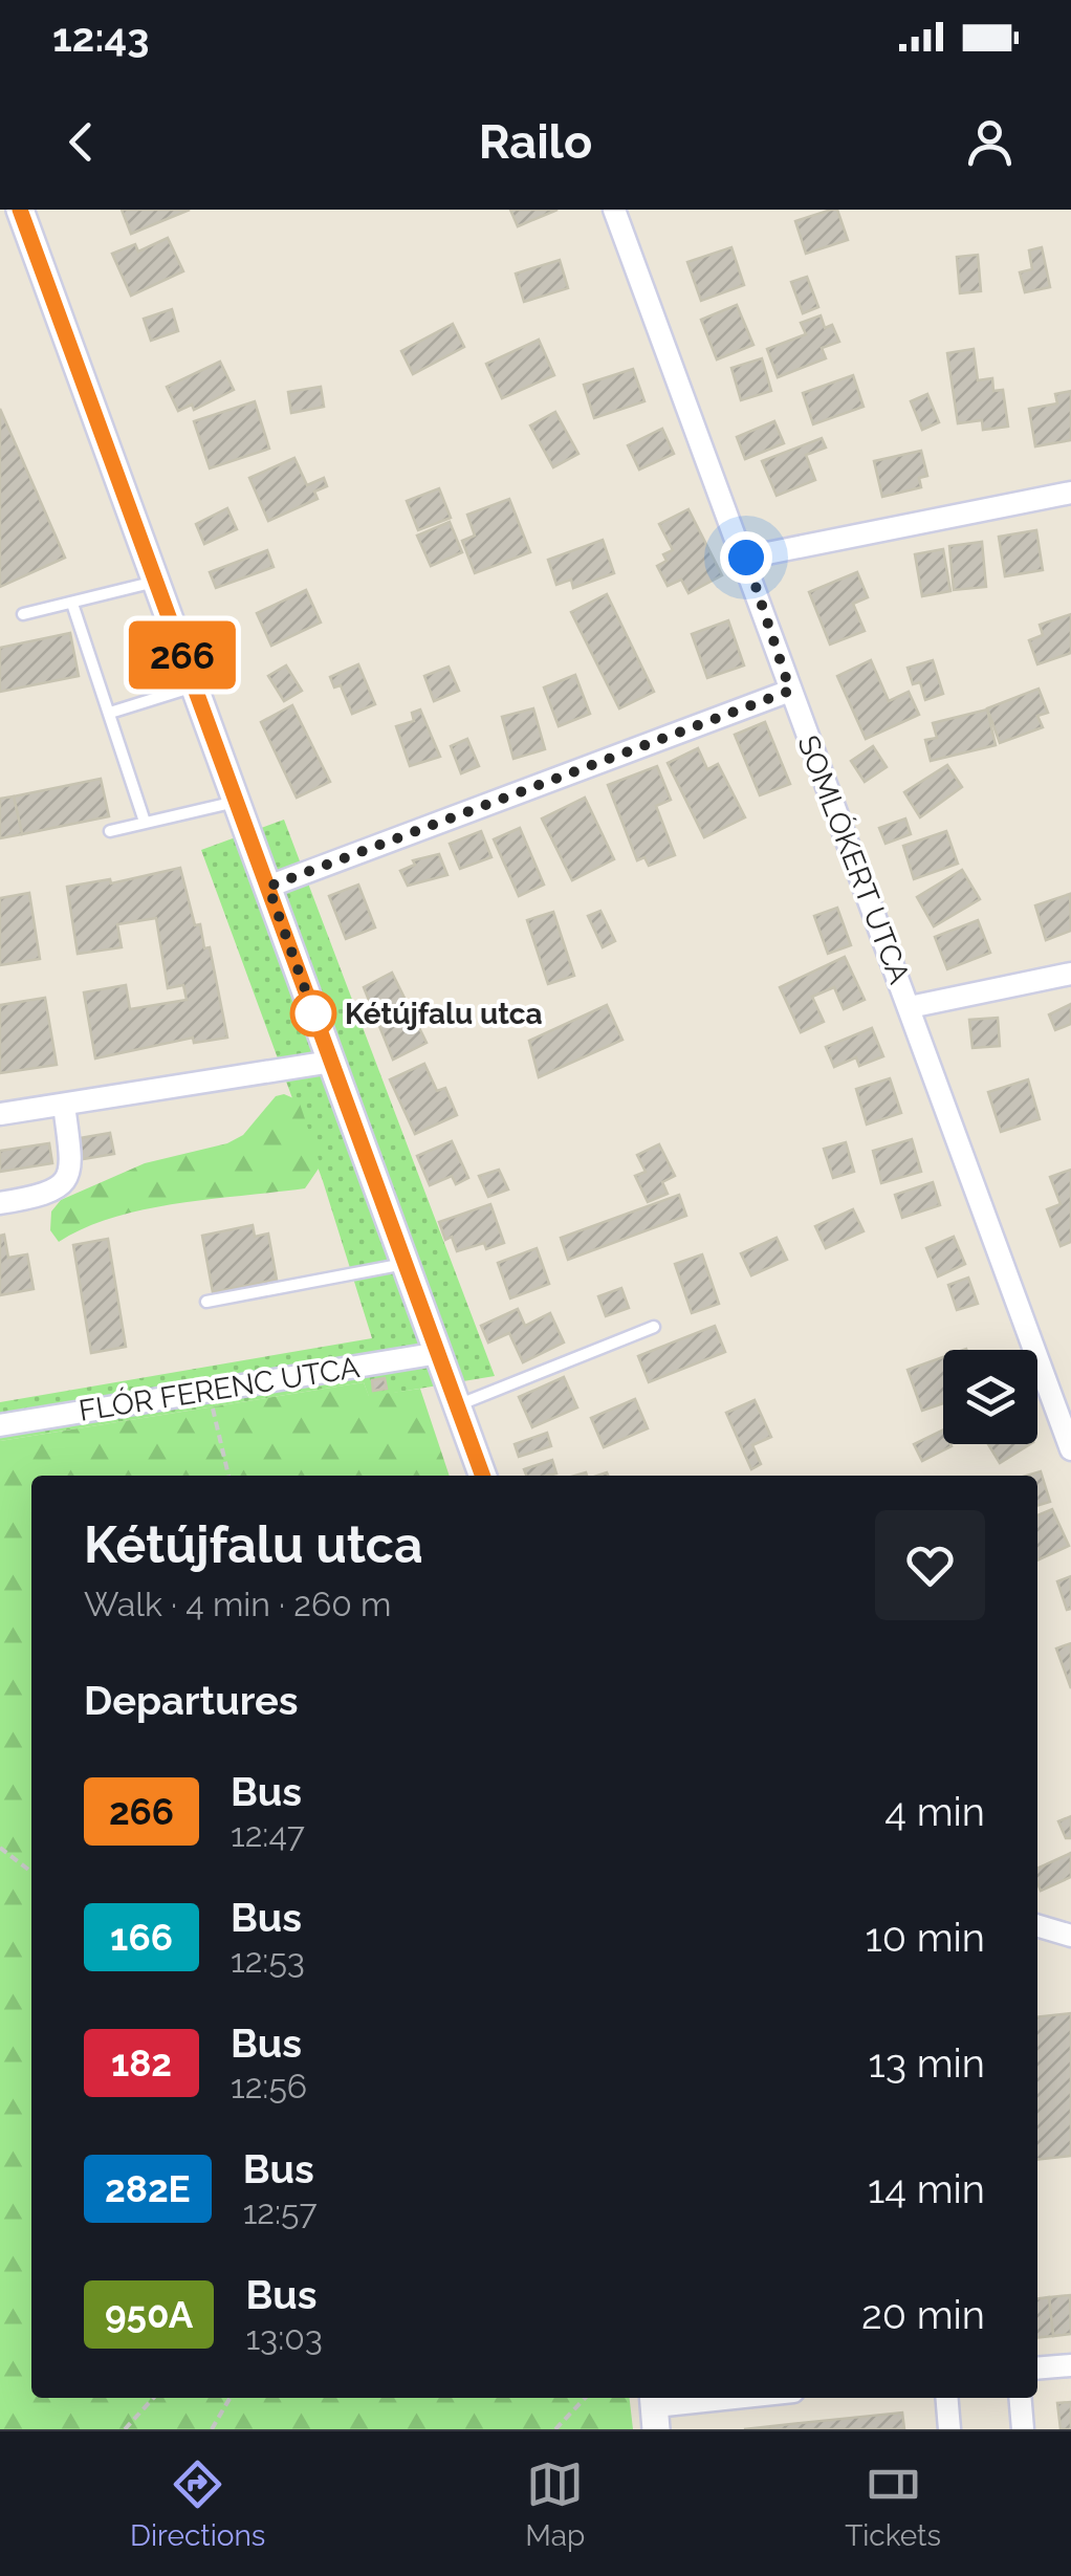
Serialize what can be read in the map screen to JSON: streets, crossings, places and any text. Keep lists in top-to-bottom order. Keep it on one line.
{"streets":{"street":["SOMLÓKERT UTCA","FLÓR FERENC UTCA"]},"places":["Kétújfalu utca"],"lines":["bus line 266"],"page":{"status":"12:43","header":"Railo","on_map":"266","heading":[["Kétújfalu utca","Walk · 4 min · 260 m"],"Departures"],"list":[{"mark":"266","name":"Bus","note":"12:47","value":"4 min"},{"mark":"166","name":"Bus","note":"12:53","value":"10 min"},{"mark":"182","name":"Bus","note":"12:56","value":"13 min"},{"mark":"282E","name":"Bus","note":"12:57","value":"14 min"},{"mark":"950A","name":"Bus","note":"13:03","value":"20 min"}],"tabs":["Directions","Map","Tickets"]}}
